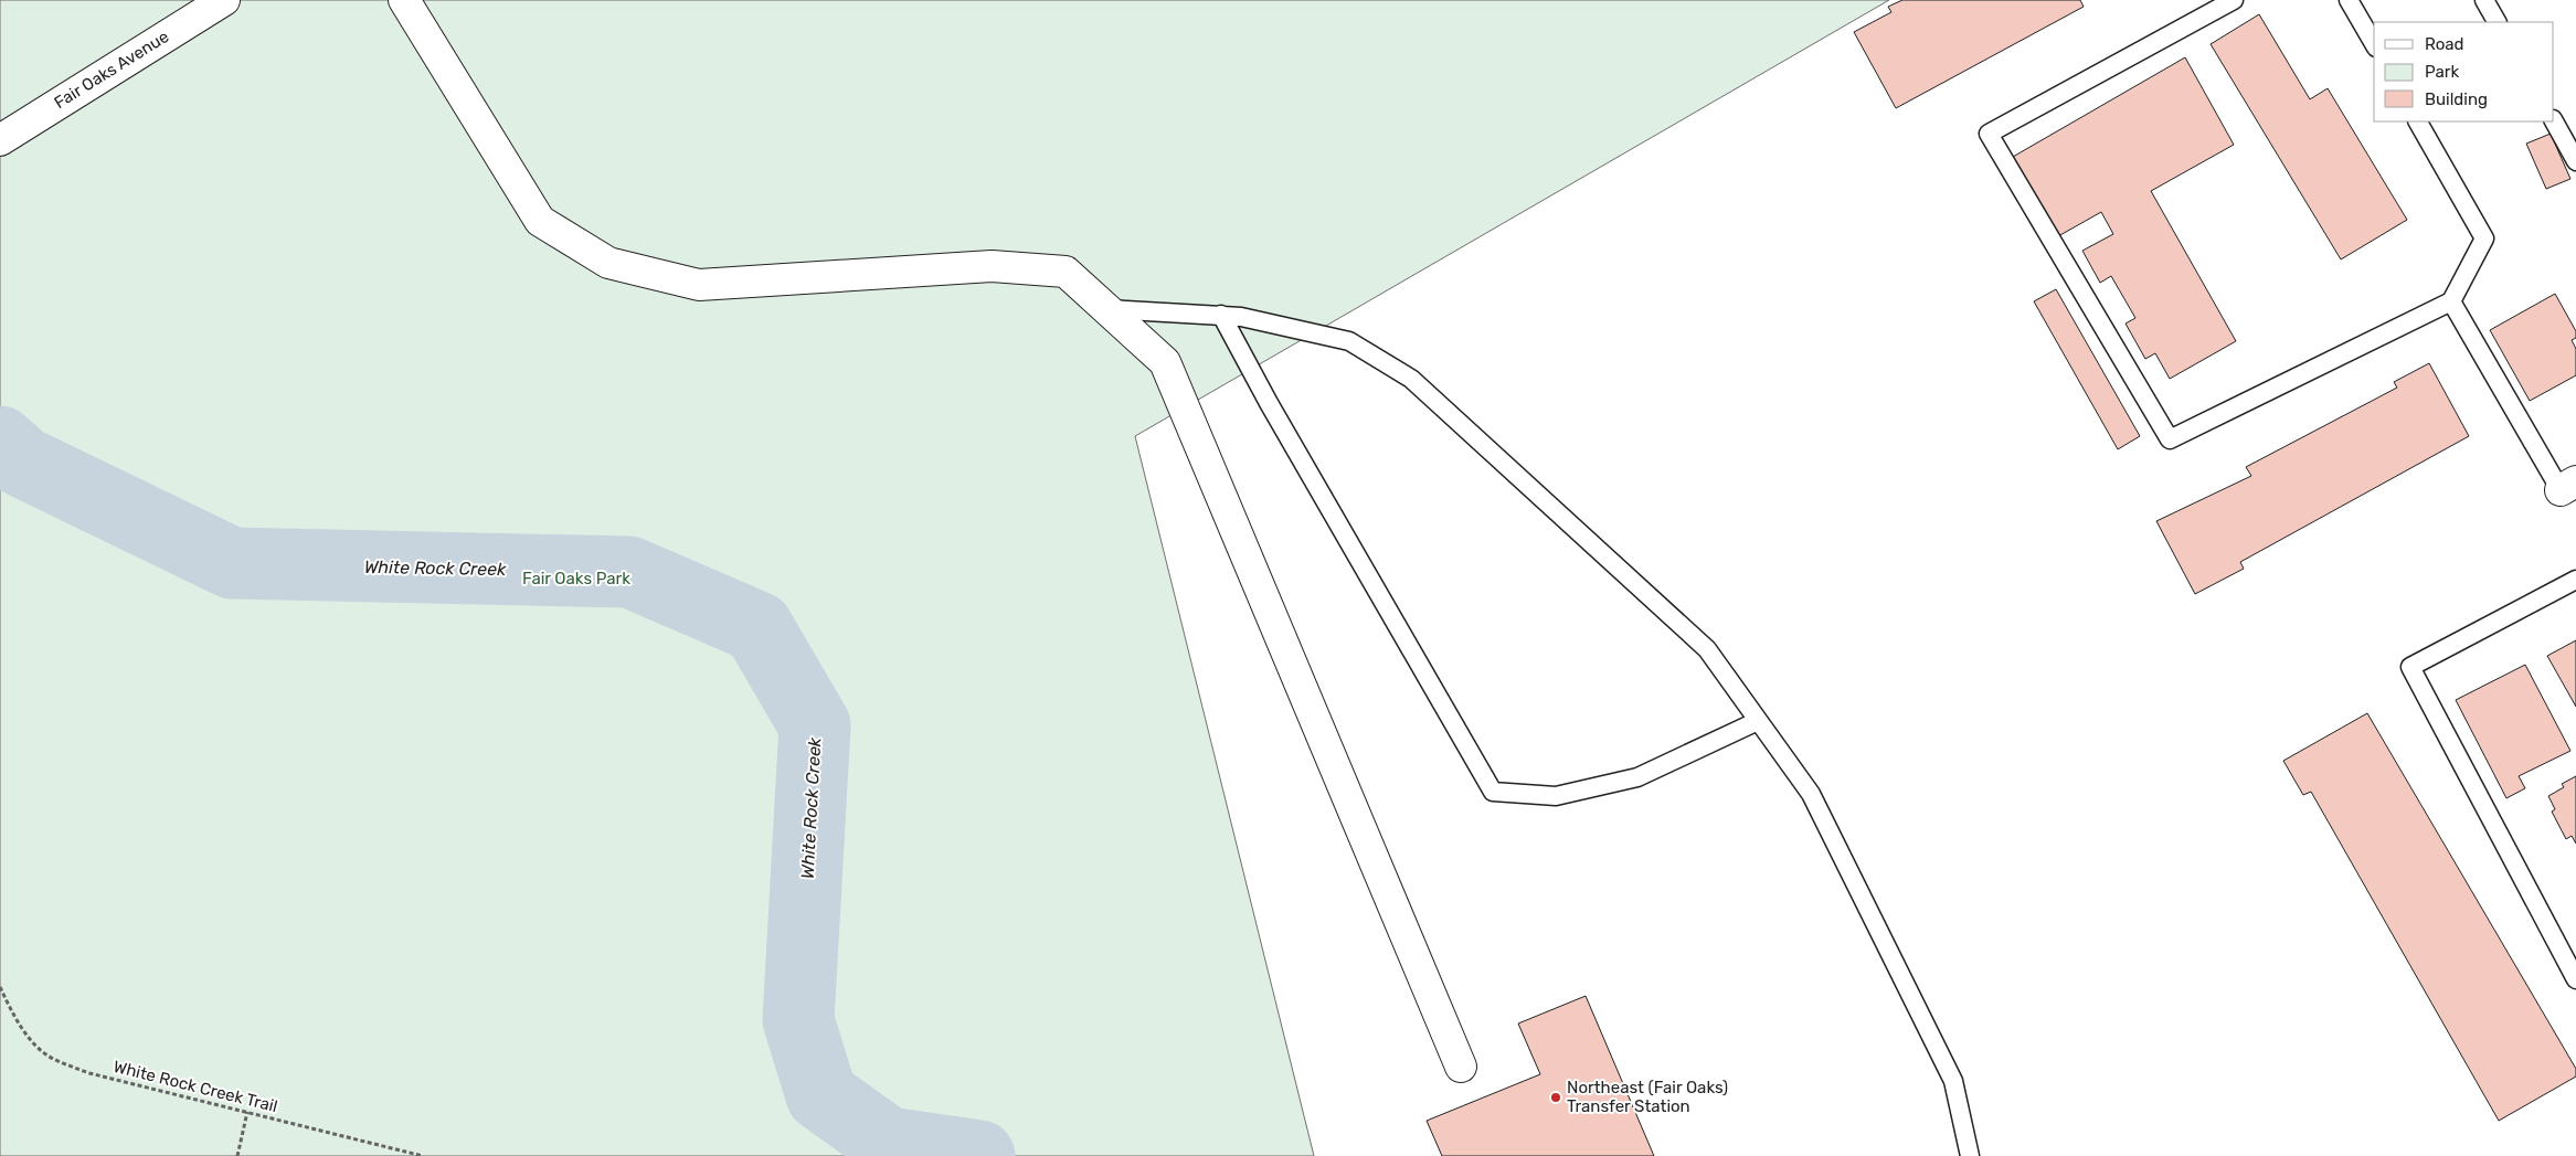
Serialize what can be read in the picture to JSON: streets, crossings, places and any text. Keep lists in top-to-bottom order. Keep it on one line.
{"streets":{"street":["Fair Oaks Avenue"],"path":["White Rock Creek Trail"]},"water":["White Rock Creek"],"parks":["Fair Oaks Park"],"places":["Northeast (Fair Oaks) Transfer Station"],"legend":["Road","Park","Building"]}
